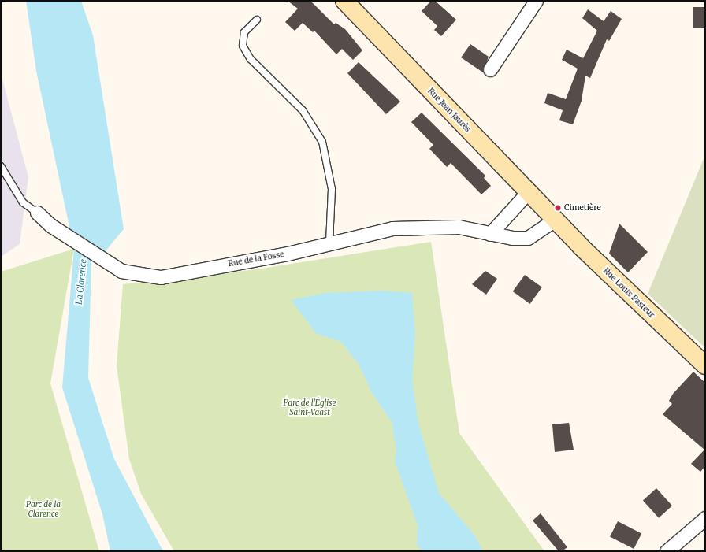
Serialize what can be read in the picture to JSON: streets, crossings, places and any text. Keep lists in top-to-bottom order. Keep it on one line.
{"streets":{"main road":["Rue Jean Jaurès","Rue Louis Pasteur"],"street":["Rue de la Fosse"]},"crossings":[["Rue Jean Jaurès","Rue de la Fosse"],["Rue Jean Jaurès","Rue Louis Pasteur"],["Rue de la Fosse","Rue Louis Pasteur"]],"water":["La Clarence"],"parks":["Parc de l'Église Saint-Vaast","Parc de la Clarence"],"places":["Cimetière"]}
